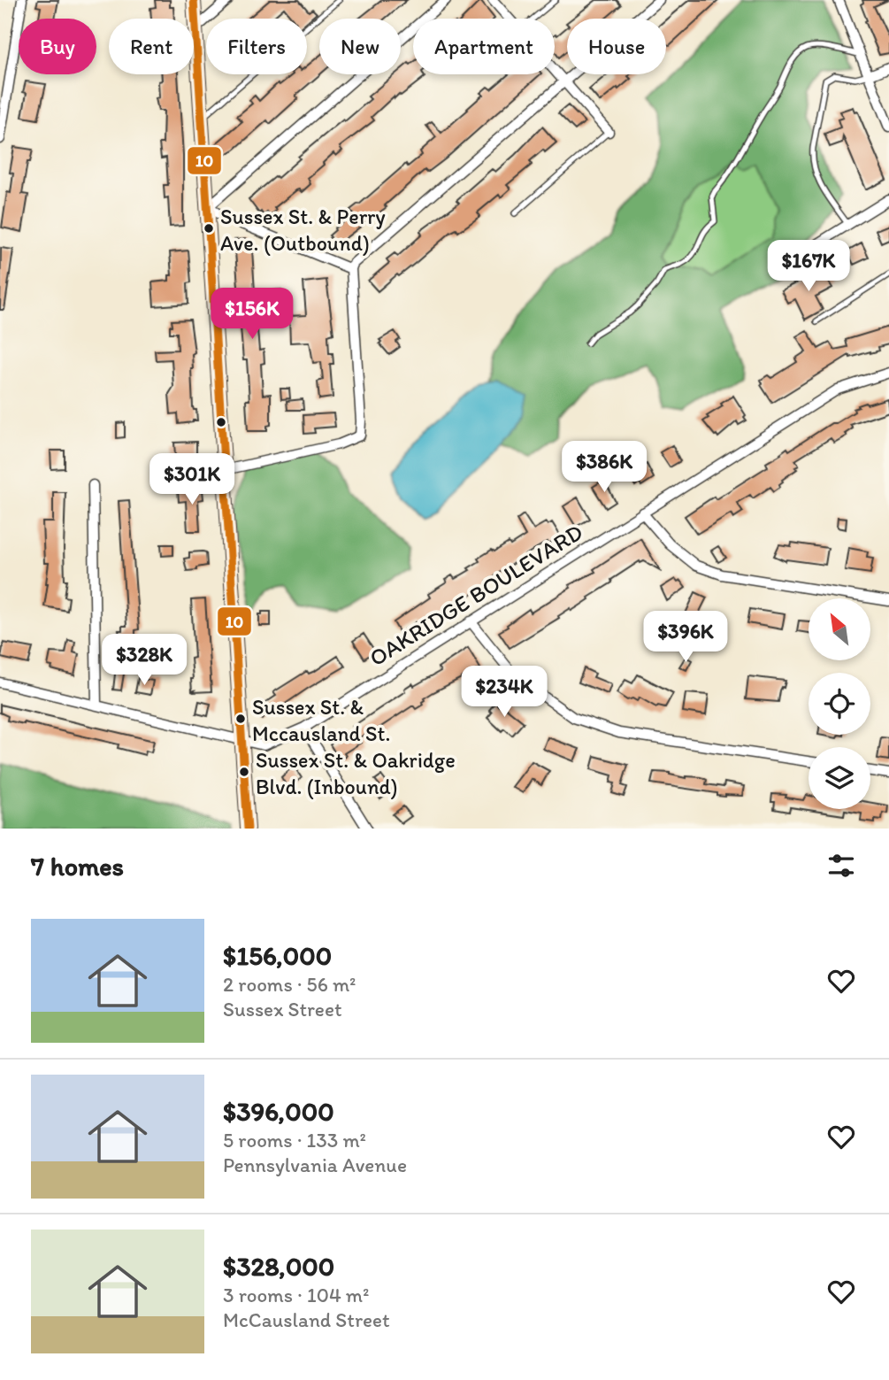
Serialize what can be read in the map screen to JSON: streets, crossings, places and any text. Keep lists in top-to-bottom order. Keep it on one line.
{"streets":{"street":["OAKRIDGE BOULEVARD"]},"places":["Sussex St. & Perry Ave. (Outbound)","Sussex St. & Mccausland St.","Sussex St. & Oakridge Blvd. (Inbound)"],"lines":["transit line 10"],"north":"top left","page":{"chip":["Buy","Rent","Filters","New","Apartment","House"],"price":["$167K","$156K","$386K","$301K","$396K","$328K","$234K"],"heading":"7 homes","list":[{"name":"$156,000","note":"2 rooms · 56 m² · Sussex Street"},{"name":"$396,000","note":"5 rooms · 133 m² · Pennsylvania Avenue"},{"name":"$328,000","note":"3 rooms · 104 m² · McCausland Street"}]}}
